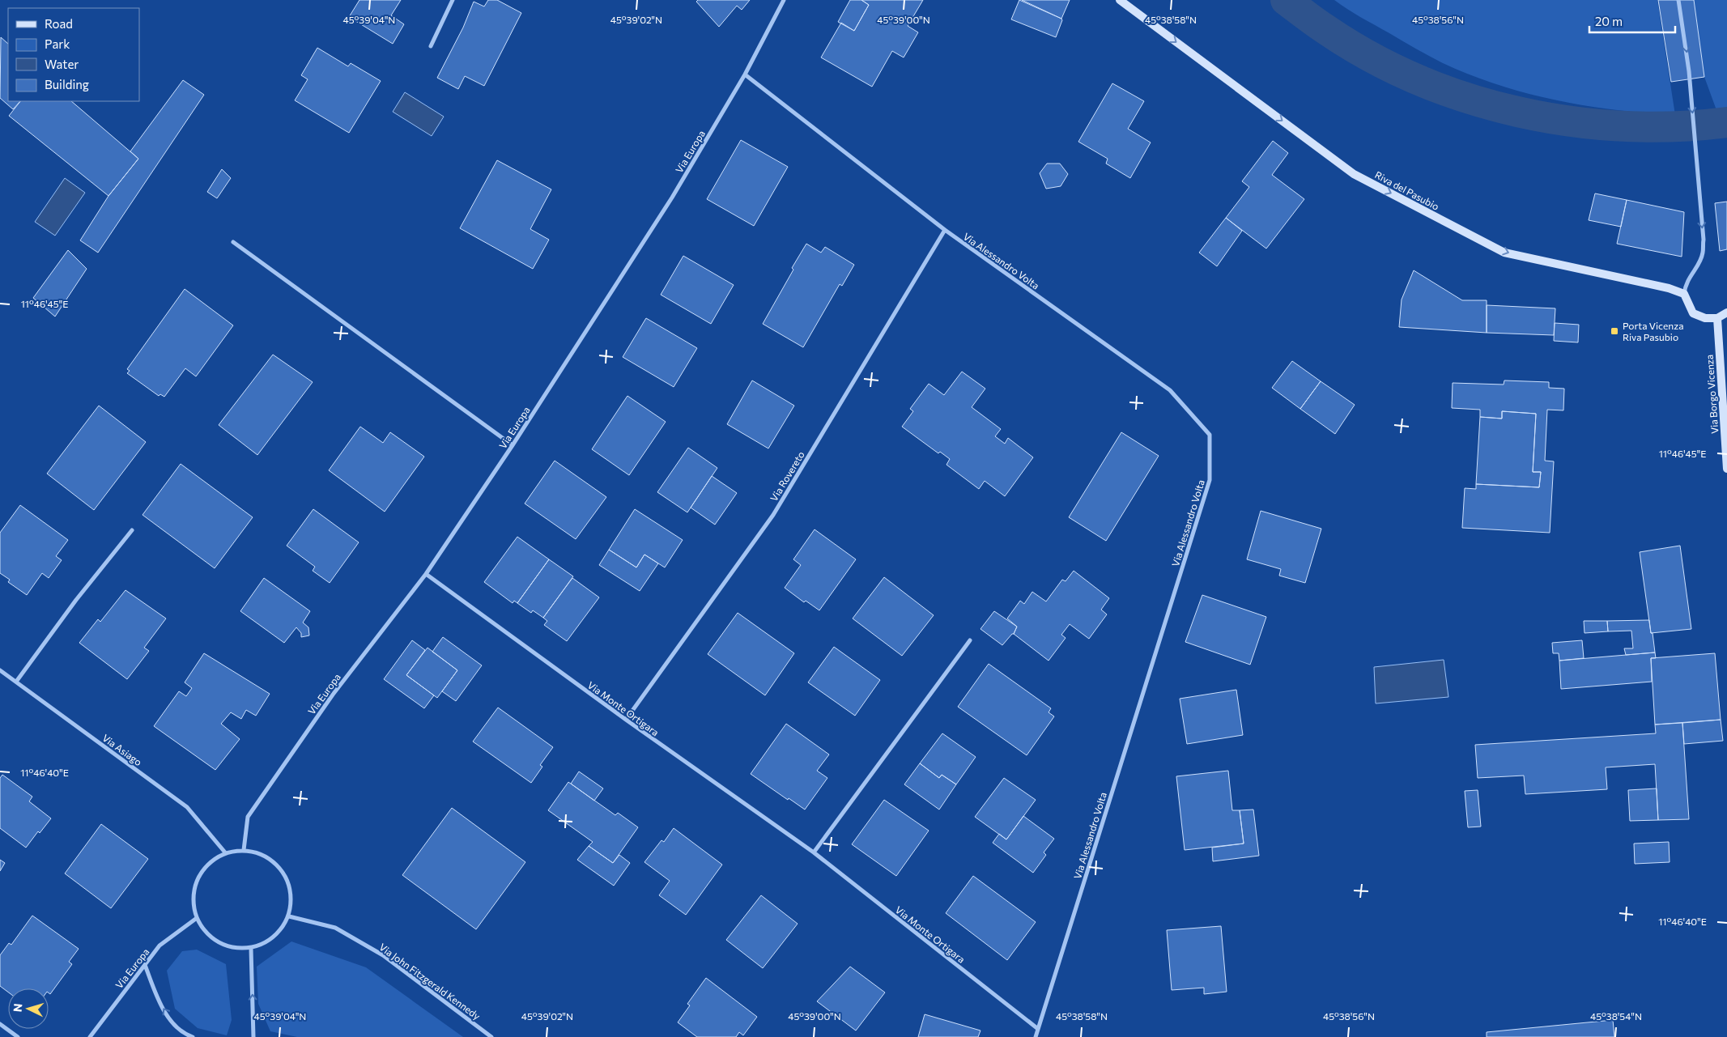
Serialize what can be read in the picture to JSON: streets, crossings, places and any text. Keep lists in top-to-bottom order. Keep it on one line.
{"streets":{"street":["Via Europa","Riva del Pasubio","Via Alessandro Volta","Via Borgo Vicenza","Via Rovereto","Via Monte Ortigara","Via Asiago","Via John Fitzgerald Kennedy"]},"crossings":[["Via Europa","Via Alessandro Volta"],["Via Europa","Via Monte Ortigara"],["Via Europa","Via Asiago"],["Via Europa","Via John Fitzgerald Kennedy"],["Via Alessandro Volta","Via Rovereto"],["Via Alessandro Volta","Via Monte Ortigara"],["Via Rovereto","Via Monte Ortigara"],["Via Asiago","Via John Fitzgerald Kennedy"]],"one_way":["Riva del Pasubio"],"places":{"transit":["Porta Vicenza Riva Pasubio"]},"legend":["Road","Park","Water","Building"],"scale_bar":"20 m","north":"left","coordinates":["45°39'04\"N","45°39'02\"N","45°39'00\"N","45°38'58\"N","45°38'56\"N","11°46'45\"E","11°46'40\"E","45°38'54\"N"]}
